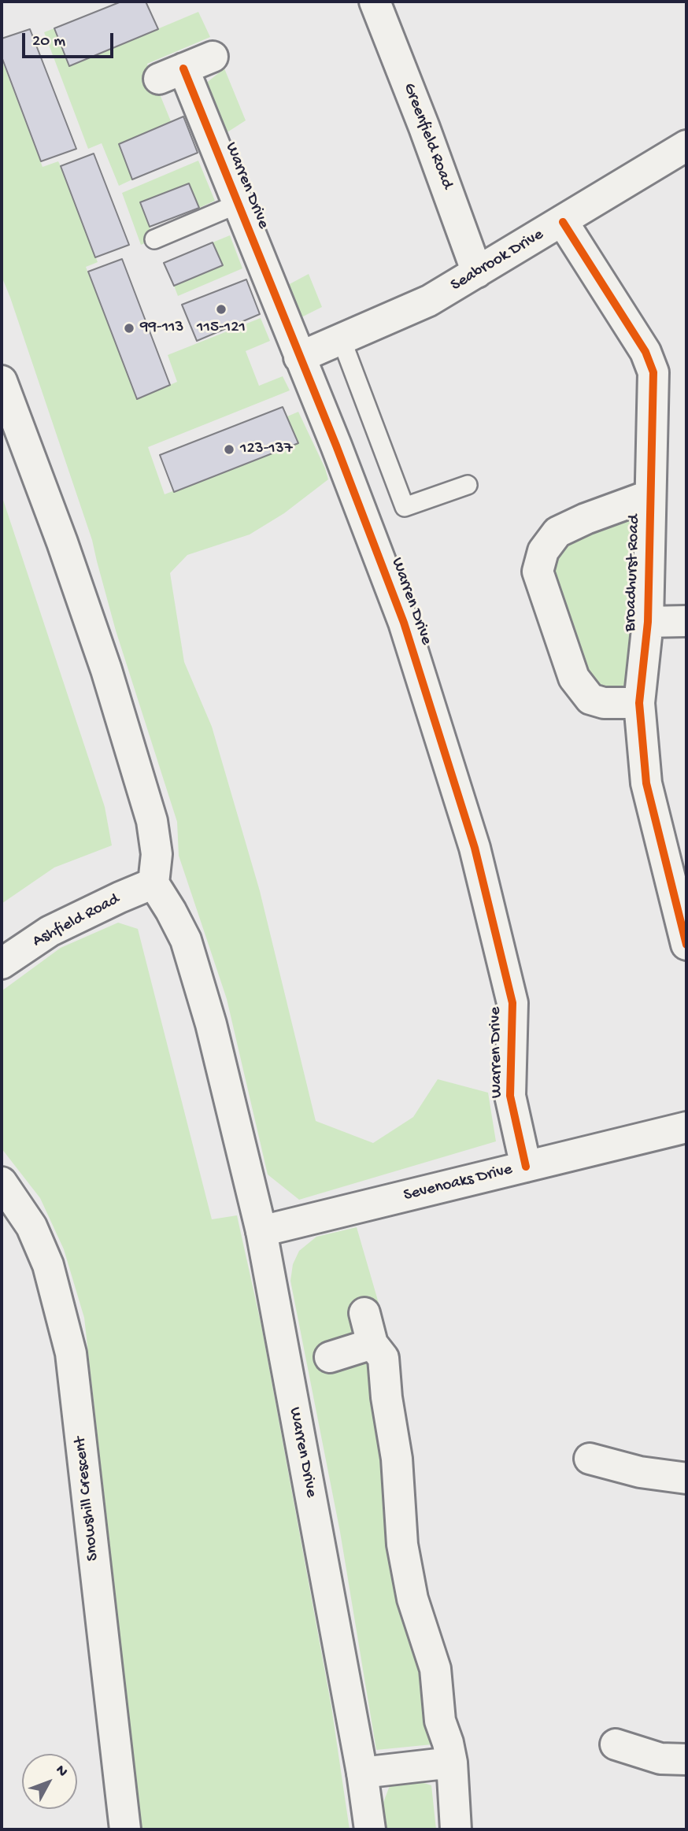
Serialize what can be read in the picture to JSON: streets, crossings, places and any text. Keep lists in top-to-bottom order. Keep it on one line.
{"streets":{"street":["Greenfield Road","Warren Drive","Seabrook Drive","Broadhurst Road","Ashfield Road","Sevenoaks Drive","Snowshill Crescent"]},"crossings":[["Greenfield Road","Seabrook Drive"],["Warren Drive","Seabrook Drive"],["Warren Drive","Ashfield Road"],["Warren Drive","Sevenoaks Drive"],["Seabrook Drive","Broadhurst Road"]],"places":["115-121","99-113","123-137"],"scale_bar":"20 m","north":"top right"}
